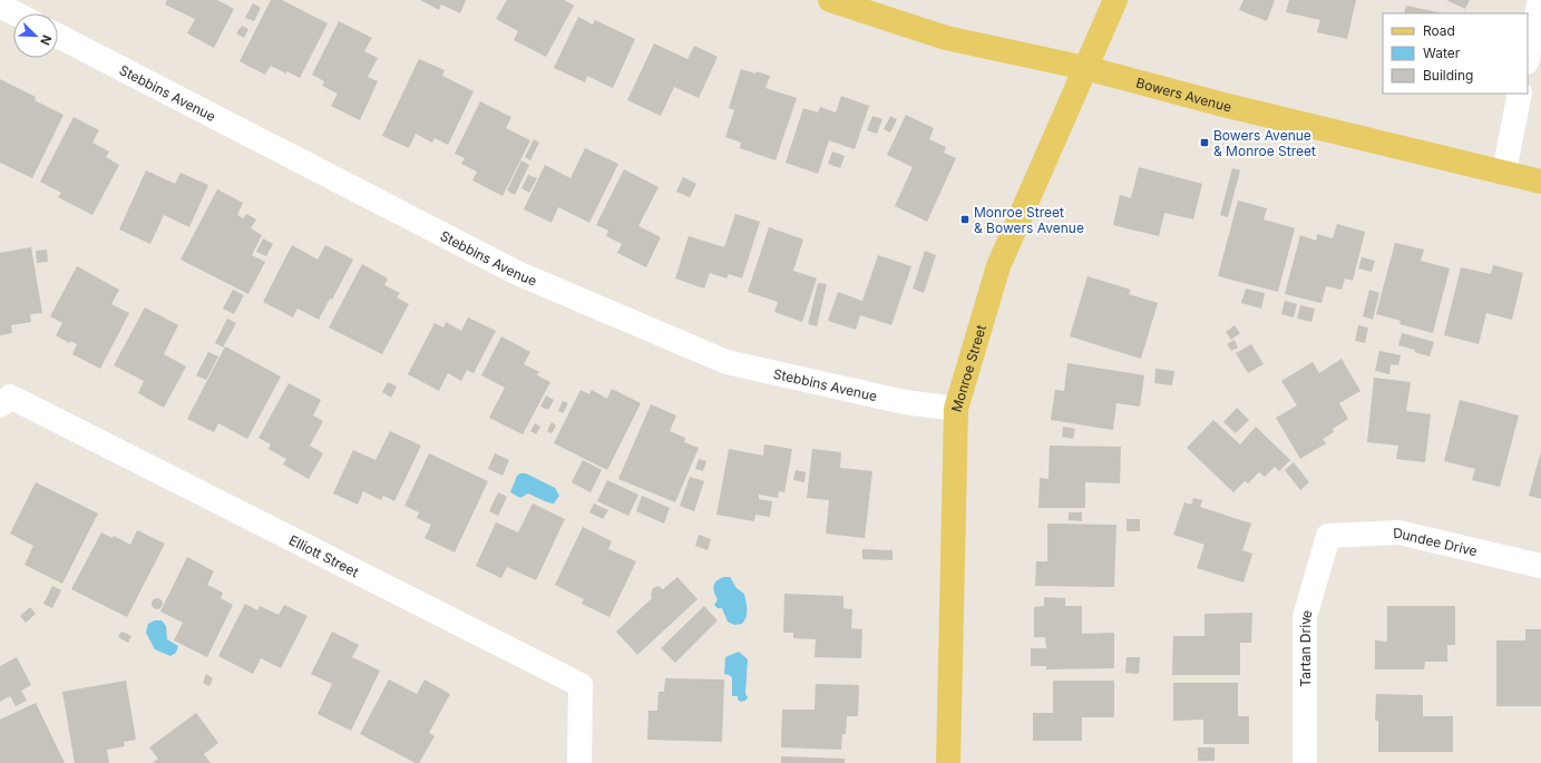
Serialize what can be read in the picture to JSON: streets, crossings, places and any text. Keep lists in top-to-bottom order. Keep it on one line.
{"streets":{"main road":["Bowers Avenue","Monroe Street"],"street":["Stebbins Avenue","Dundee Drive","Elliott Street","Tartan Drive"]},"crossings":[["Stebbins Avenue","Monroe Street"],["Bowers Avenue","Monroe Street"],["Dundee Drive","Tartan Drive"]],"places":{"transit":["Bowers Avenue & Monroe Street","Monroe Street & Bowers Avenue"]},"legend":["Road","Water","Building"],"north":"bottom right"}
